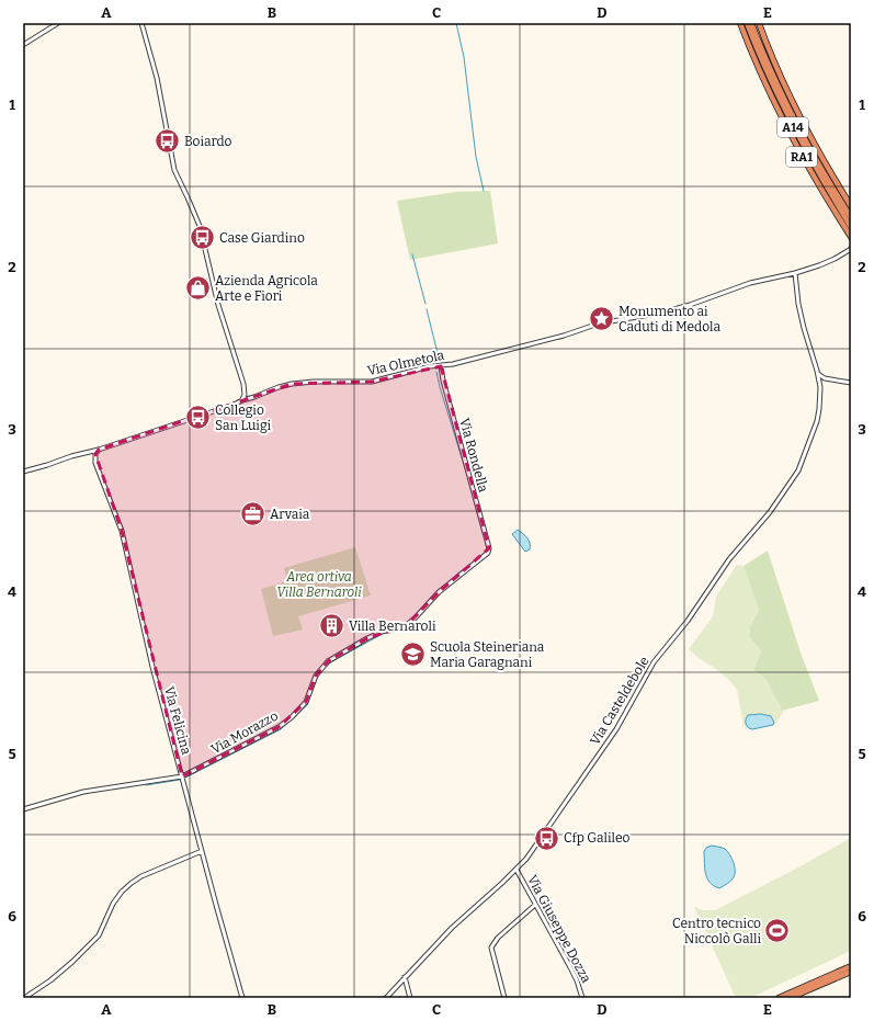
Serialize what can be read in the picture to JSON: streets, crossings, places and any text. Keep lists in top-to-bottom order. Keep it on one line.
{"streets":{"highway":["A14","RA1"],"street":["Via Olmetola","Via Rondella","Via Casteldebole","Via Felicina","Via Morazzo","Via Giuseppe Dozza"]},"crossings":[["Via Olmetola","Via Rondella"],["Via Olmetola","Via Casteldebole"],["Via Olmetola","Via Felicina"],["Via Rondella","Via Morazzo"],["Via Casteldebole","Via Giuseppe Dozza"],["Via Felicina","Via Morazzo"]],"parks":["Area ortiva Villa Bernaroli"],"places":{"bus stop":["Boiardo","Case Giardino","Collegio San Luigi","Cfp Galileo"],"shop":["Azienda Agricola Arte e Fiori"],"place":["Monumento ai Caduti di Medola"],"office":["Arvaia"],"building":["Villa Bernaroli"],"school or university":["Scuola Steineriana Maria Garagnani"],"sports":["Centro tecnico Niccolò Galli"]},"grid":{"columns":["A","B","C","D","E"],"rows":["1","2","3","4","5","6"]}}
